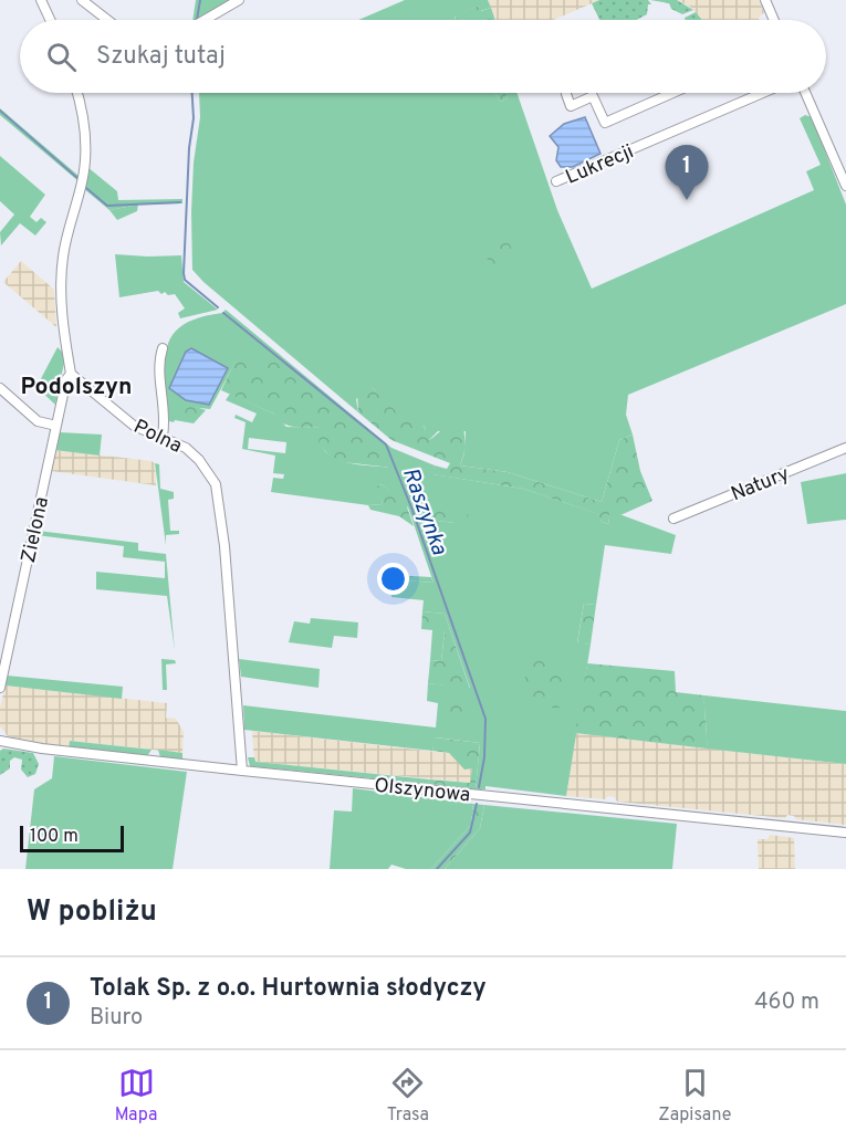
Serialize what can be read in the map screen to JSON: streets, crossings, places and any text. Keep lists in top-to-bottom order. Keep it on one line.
{"streets":{"street":["Lukrecji","Polna","Natury","Zielona","Olszynowa"]},"crossings":[["Polna","Zielona"],["Polna","Olszynowa"]],"districts":["Podolszyn"],"water":["Raszynka"],"scale_bar":"100 m","page":{"search":"Szukaj tutaj","pins":"1","scale":"100 m","heading":"W pobliżu","list":[{"mark":"1","name":"Tolak Sp. z o.o. Hurtownia słodyczy","note":"Biuro","value":"460 m"}],"nav":["Mapa","Trasa","Zapisane"]}}
